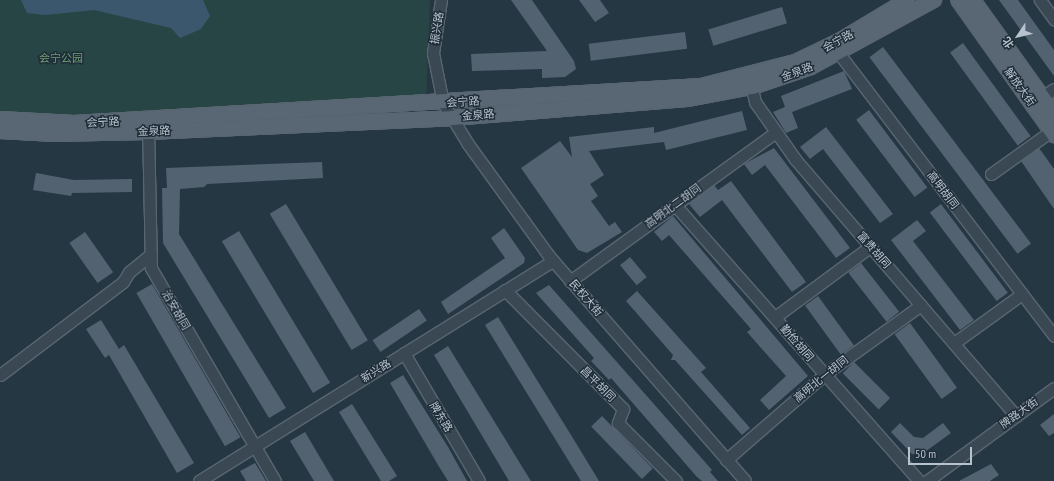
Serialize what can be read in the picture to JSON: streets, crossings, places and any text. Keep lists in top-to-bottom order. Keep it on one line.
{"streets":{"main road":["会宁路","金泉路","解放大街"],"street":["振兴路","高明胡同","高明北二胡同","富贵胡同","民权大街","治安胡同","勤俭胡同","新兴路","高明北一胡同","昌平胡同","牌路大街","牌东路"]},"crossings":[["振兴路","会宁路"],["振兴路","民权大街"],["会宁路","金泉路"],["会宁路","高明胡同"],["会宁路","富贵胡同"],["会宁路","民权大街"],["会宁路","治安胡同"],["金泉路","富贵胡同"],["金泉路","民权大街"],["金泉路","治安胡同"],["高明北二胡同","富贵胡同"],["高明北二胡同","民权大街"],["高明北二胡同","勤俭胡同"],["富贵胡同","高明北一胡同"],["富贵胡同","牌路大街"],["民权大街","新兴路"],["民权大街","高明北一胡同"],["治安胡同","新兴路"],["勤俭胡同","高明北一胡同"],["新兴路","昌平胡同"],["新兴路","牌东路"]],"parks":["会宁公园"],"scale_bar":"50 m","north":"bottom left"}
